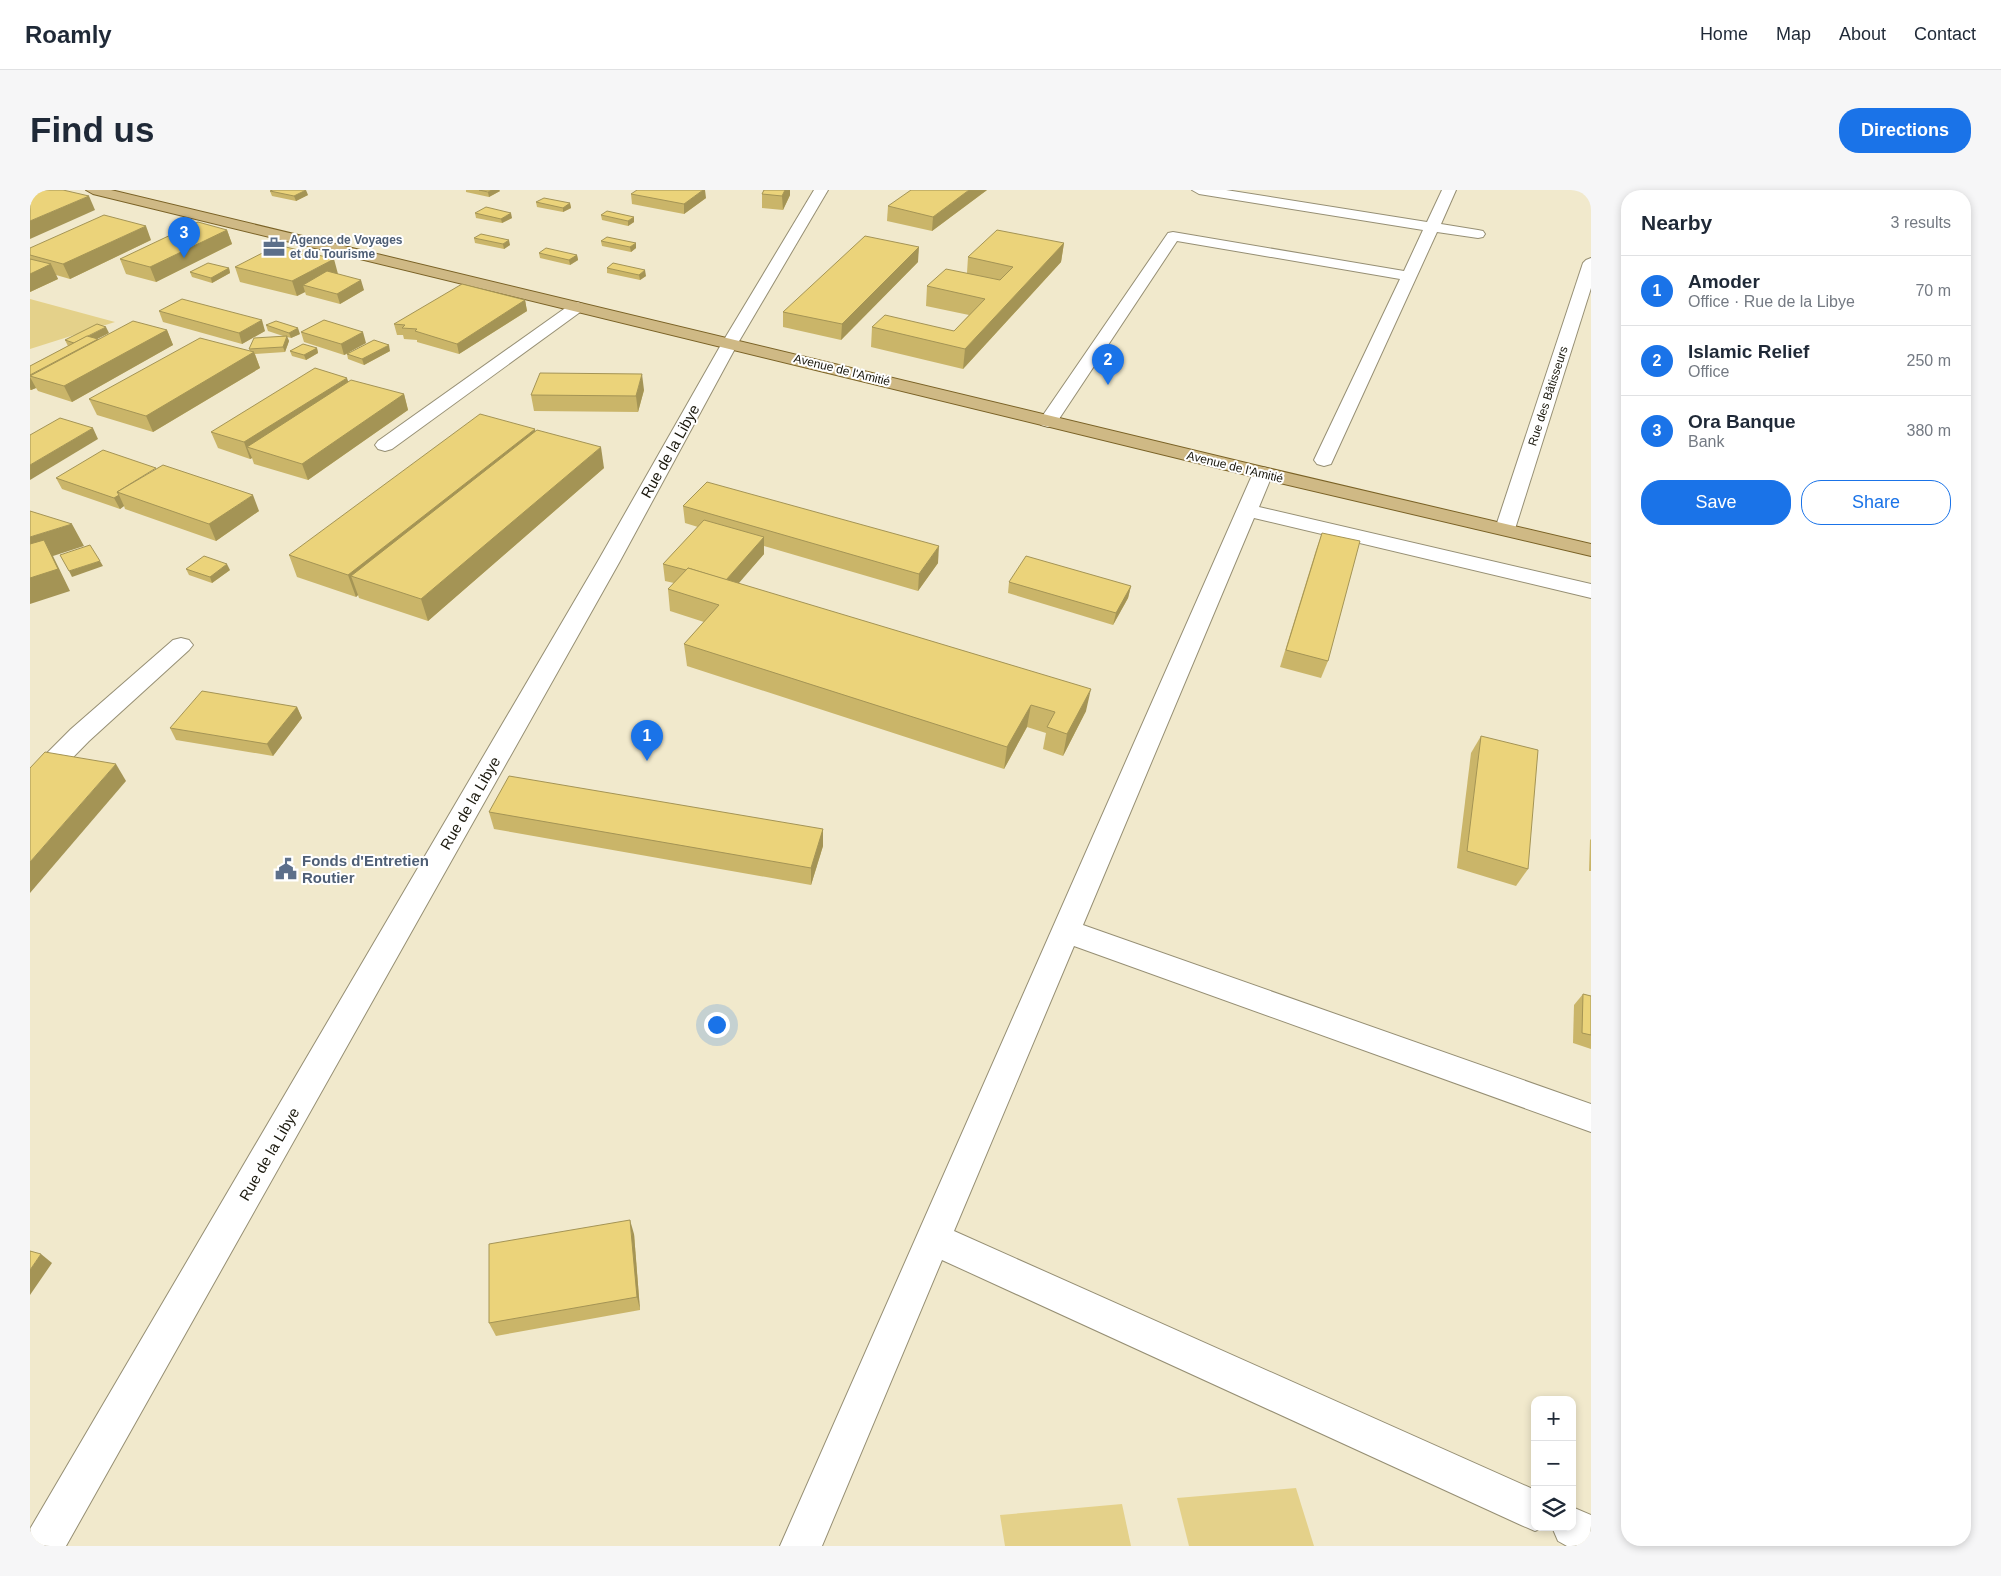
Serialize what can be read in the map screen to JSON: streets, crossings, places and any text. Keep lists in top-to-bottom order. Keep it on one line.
{"streets":{"main road":["Avenue de l'Amitié"],"street":["Rue des Bâtisseurs","Rue de la Libye"]},"crossings":[["Avenue de l'Amitié","Rue des Bâtisseurs"],["Avenue de l'Amitié","Rue de la Libye"]],"places":{"office":["Agence de Voyages et du Tourisme"],"public building":["Fonds d'Entretien Routier"]},"page":{"header":"Roamly","nav":["Home","Map","About","Contact"],"buttons":["Directions",["Save","Share"]],"title":"Find us","heading":["Nearby","3 results"],"pins":["3","2","1"],"list":[{"mark":"1","name":"Amoder","note":"Office · Rue de la Libye","value":"70 m"},{"mark":"2","name":"Islamic Relief","note":"Office","value":"250 m"},{"mark":"3","name":"Ora Banque","note":"Bank","value":"380 m"}],"map_buttons":["+","−"]}}
